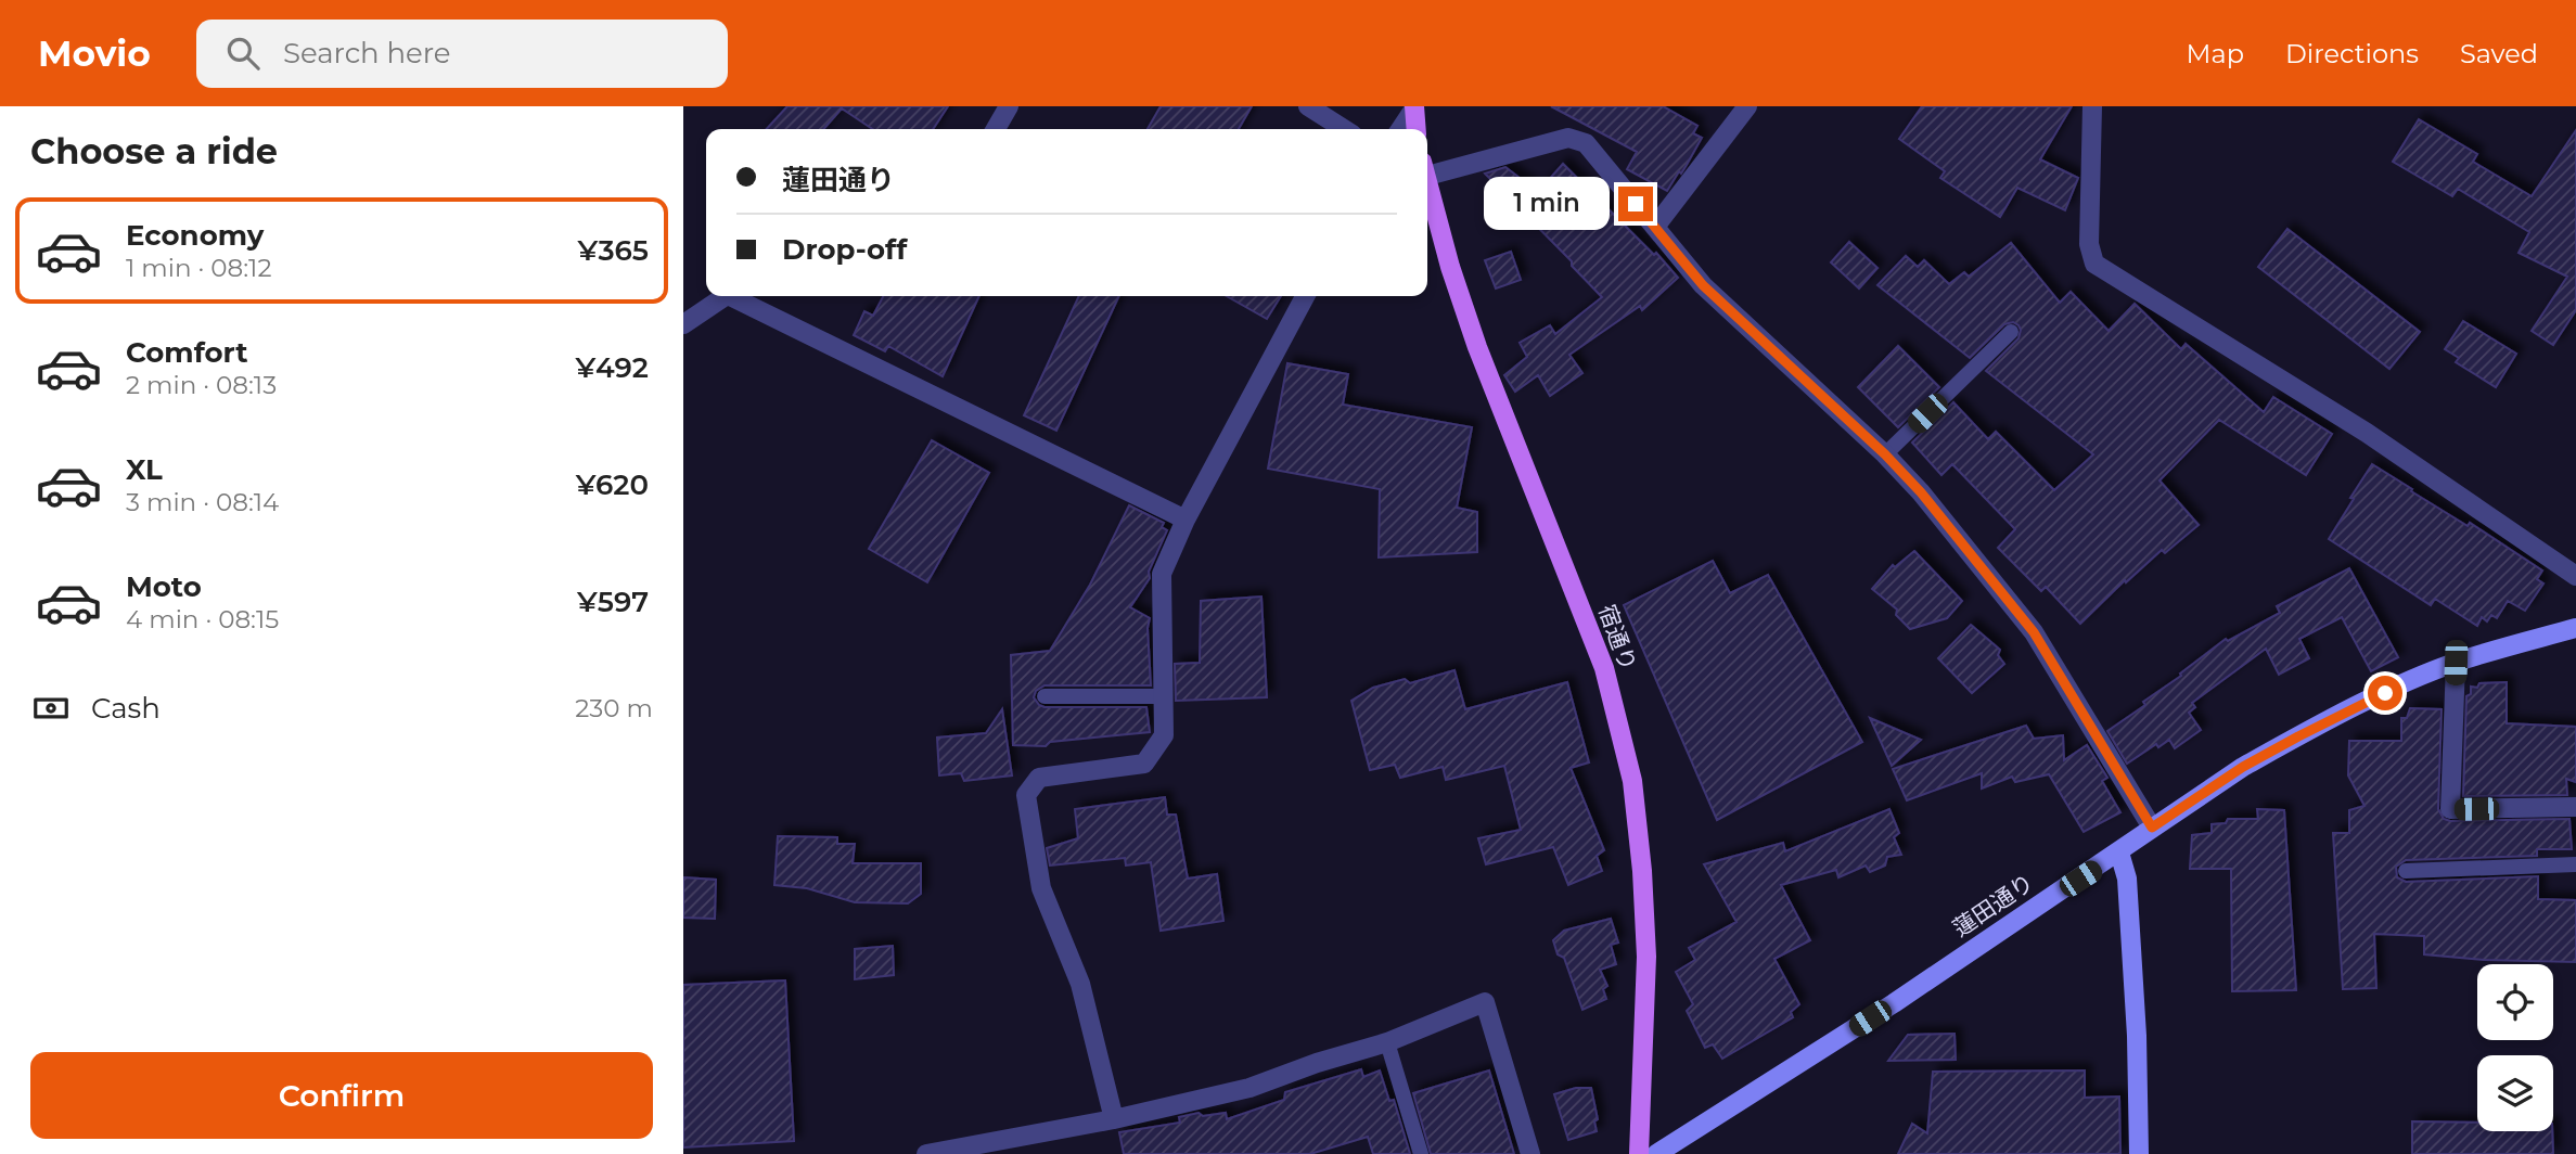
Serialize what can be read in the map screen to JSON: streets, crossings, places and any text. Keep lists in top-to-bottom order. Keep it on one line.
{"streets":{"main road":["宿通り","蓮田通り"]},"page":{"header":"Movio","search":"Search here","nav":["Map","Directions","Saved"],"heading":"Choose a ride","banner":["蓮田通り","Drop-off"],"bubble":"1 min","list":[{"name":"Economy","note":"1 min · 08:12","value":"¥365"},{"name":"Comfort","note":"2 min · 08:13","value":"¥492"},{"name":"XL","note":"3 min · 08:14","value":"¥620"},{"name":"Moto","note":"4 min · 08:15","value":"¥597"}],"pay":["Cash","230 m"],"buttons":"Confirm"}}
